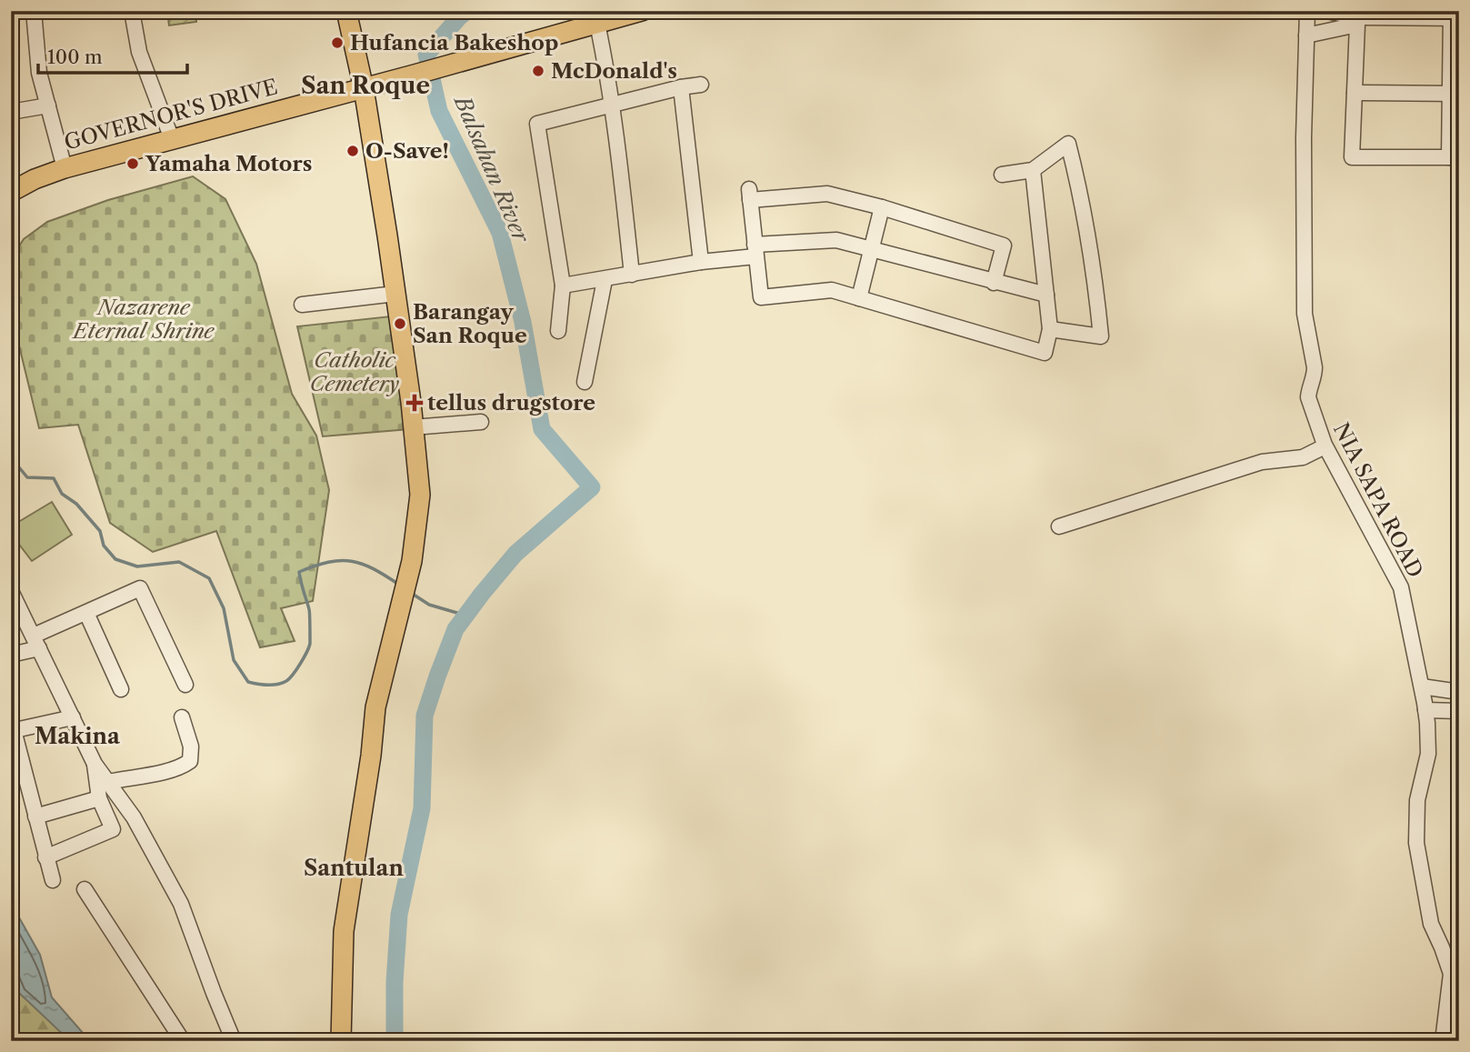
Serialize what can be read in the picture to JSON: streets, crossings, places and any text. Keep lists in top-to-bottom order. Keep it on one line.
{"streets":{"main road":["GOVERNOR'S DRIVE"],"street":["NIA SAPA ROAD"]},"districts":["San Roque","Makina","Santulan"],"water":["Balsahan River"],"parks":["Nazarene Eternal Shrine","Catholic Cemetery"],"places":{"other":["Hufancia Bakeshop","McDonald's","O-Save!","Yamaha Motors","Barangay San Roque"],"health":["tellus drugstore"]},"scale_bar":"100 m"}
